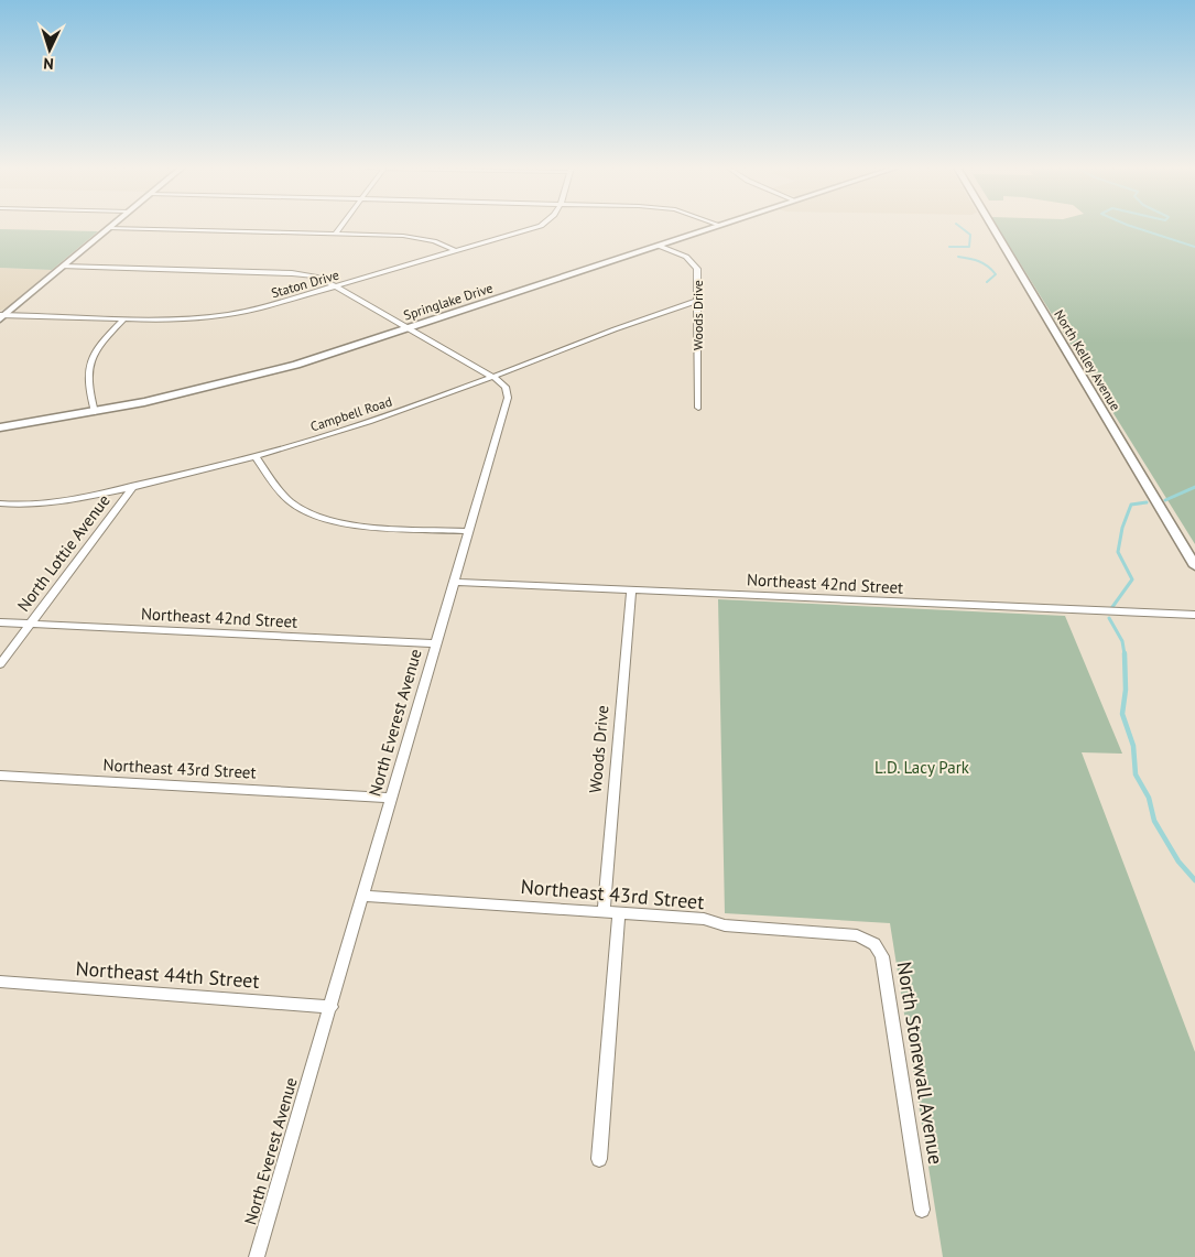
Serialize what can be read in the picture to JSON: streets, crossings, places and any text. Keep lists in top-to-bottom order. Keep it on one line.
{"streets":{"street":["Staton Drive","Springlake Drive","Woods Drive","North Kelley Avenue","Campbell Road","North Lottie Avenue","Northeast 42nd Street","North Everest Avenue","Northeast 43rd Street","Northeast 44th Street","North Stonewall Avenue"]},"crossings":[["Staton Drive","North Everest Avenue"],["Springlake Drive","Woods Drive"],["Springlake Drive","North Everest Avenue"],["Woods Drive","Campbell Road"],["Woods Drive","Northeast 42nd Street"],["Woods Drive","Northeast 43rd Street"],["Campbell Road","North Lottie Avenue"],["Campbell Road","North Everest Avenue"],["North Lottie Avenue","Northeast 42nd Street"],["Northeast 42nd Street","North Everest Avenue"],["North Everest Avenue","Northeast 43rd Street"],["North Everest Avenue","Northeast 44th Street"],["Northeast 43rd Street","North Stonewall Avenue"]],"parks":["L.D. Lacy Park"],"north":"bottom"}
